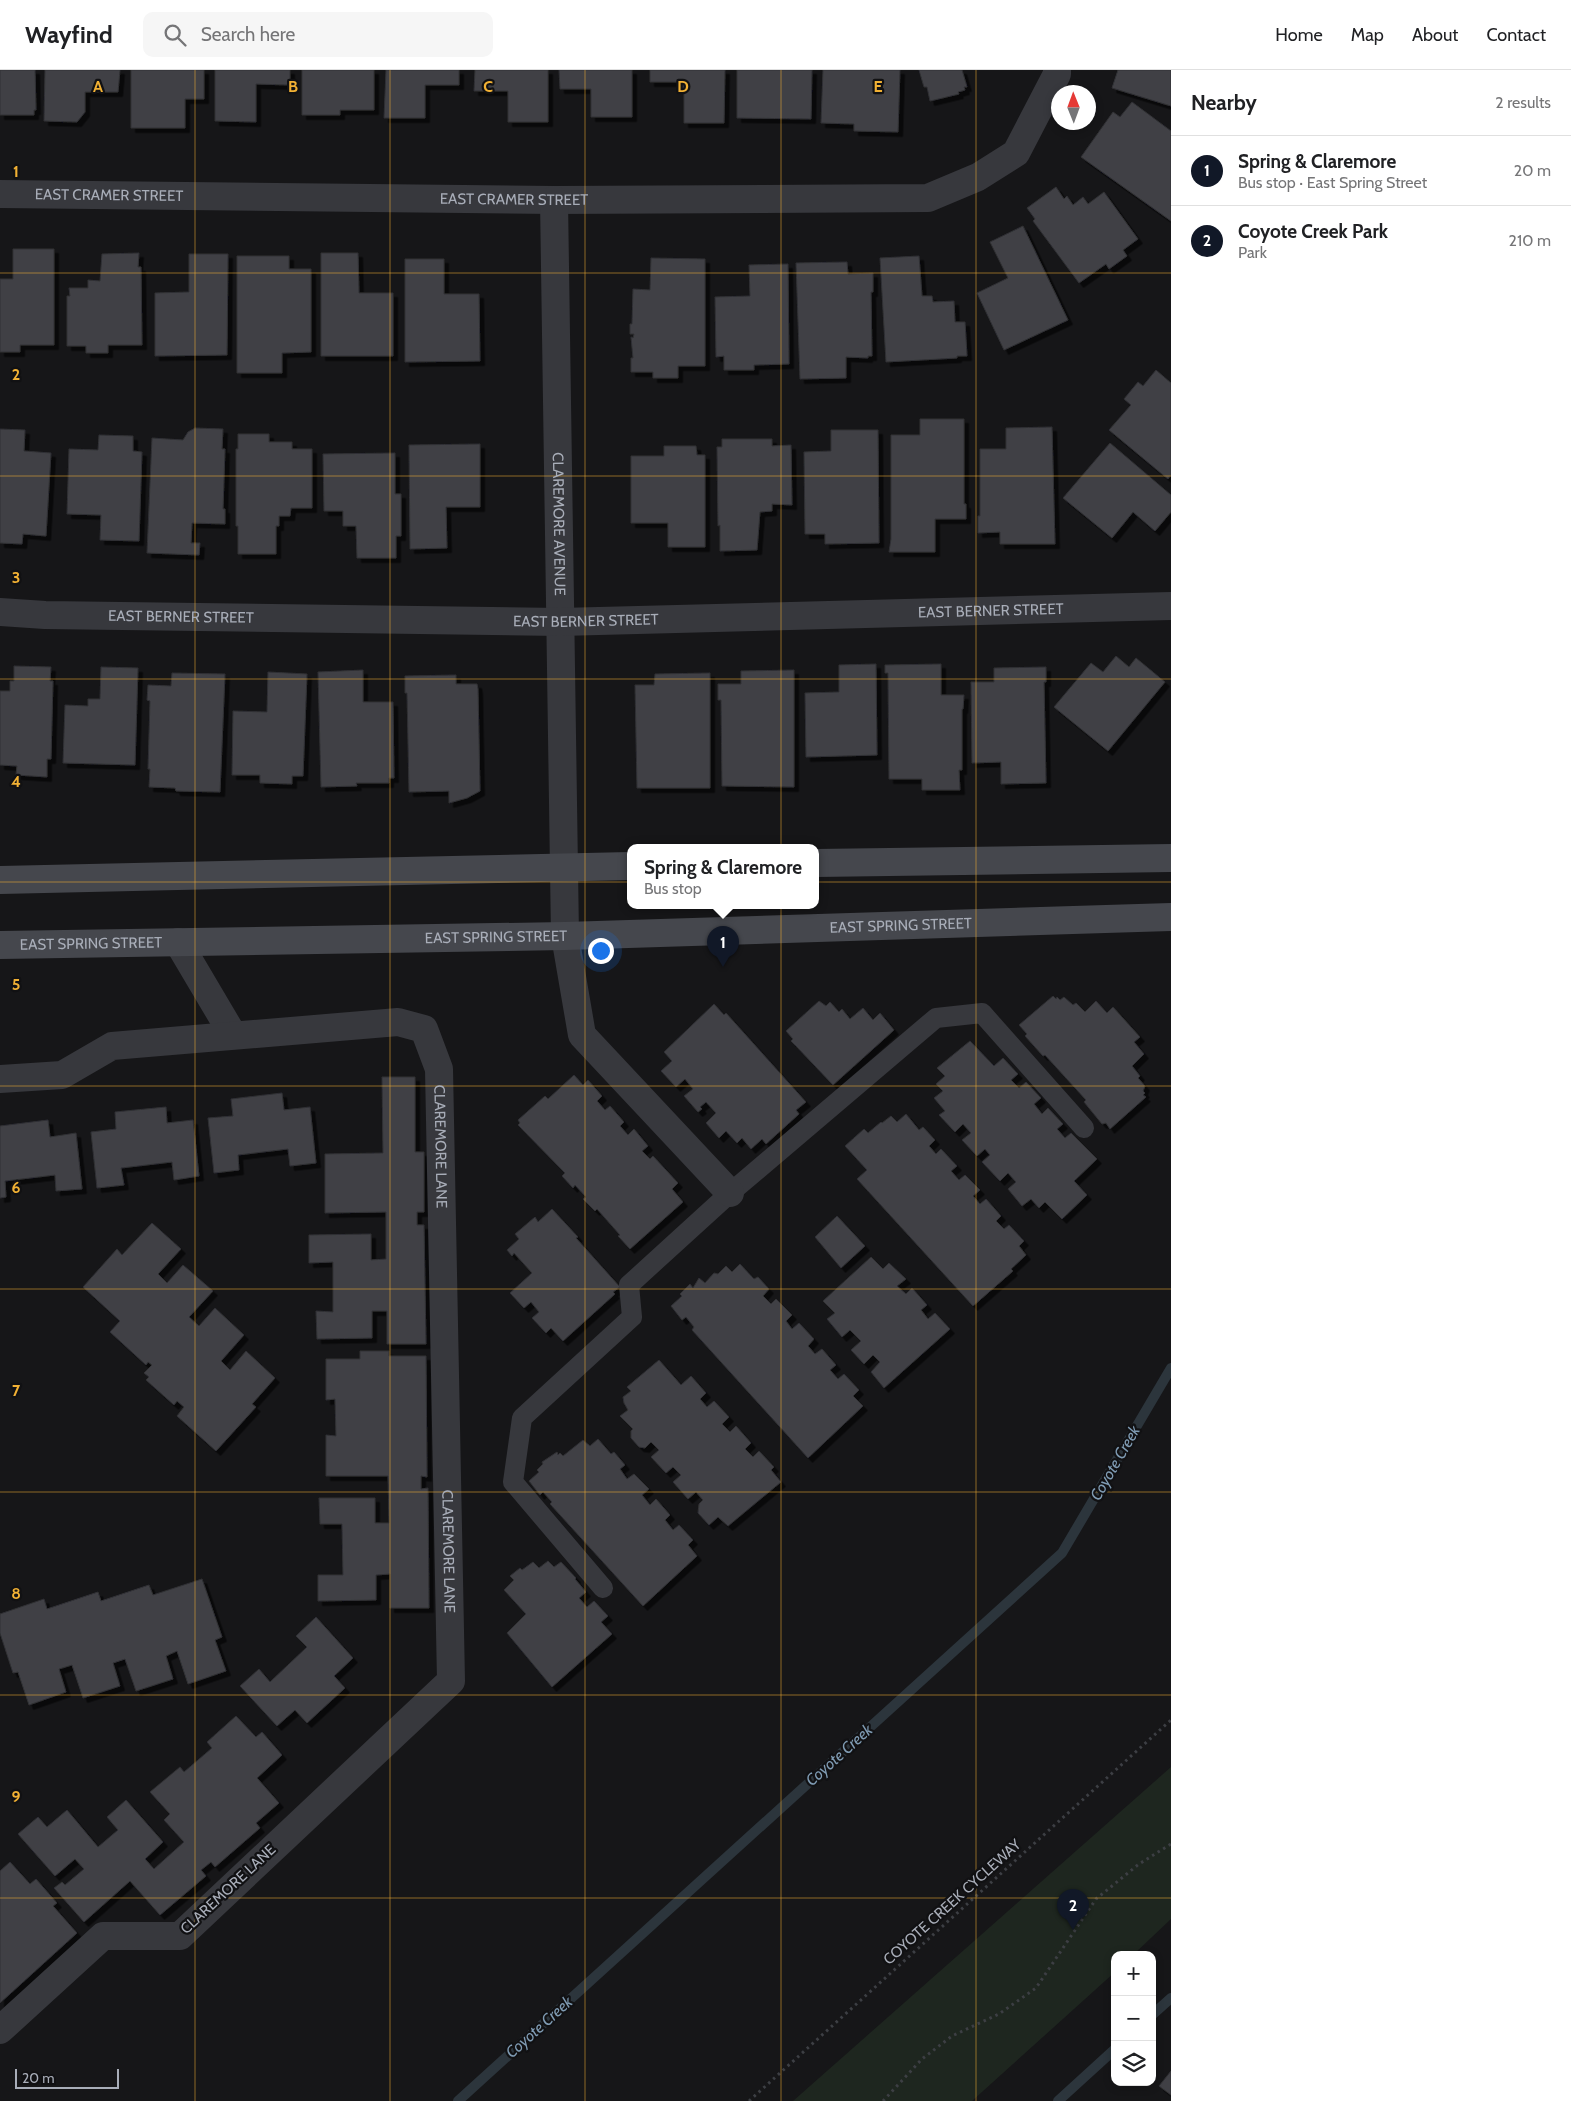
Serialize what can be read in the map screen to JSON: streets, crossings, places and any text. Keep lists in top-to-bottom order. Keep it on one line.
{"streets":{"main road":["EAST SPRING STREET"],"street":["EAST CRAMER STREET","CLAREMORE AVENUE","EAST BERNER STREET","CLAREMORE LANE"],"path":["COYOTE CREEK CYCLEWAY"]},"crossings":[["EAST CRAMER STREET","CLAREMORE AVENUE"],["CLAREMORE AVENUE","EAST BERNER STREET"],["CLAREMORE AVENUE","EAST SPRING STREET"]],"water":["Coyote Creek"],"scale_bar":"20 m","north":"top","page":{"header":"Wayfind","search":"Search here","nav":["Home","Map","About","Contact"],"heading":["Nearby","2 results"],"list":[{"mark":"1","name":"Spring & Claremore","note":"Bus stop · East Spring Street","value":"20 m"},{"mark":"2","name":"Coyote Creek Park","note":"Park","value":"210 m"}],"popup":["Spring & Claremore","Bus stop"],"pins":["1","2"],"map_buttons":["+","−"],"scale":"20 m"},"grid":{"columns":["A","B","C","D","E"],"rows":["1","2","3","4","5","6","7","8","9"]}}
